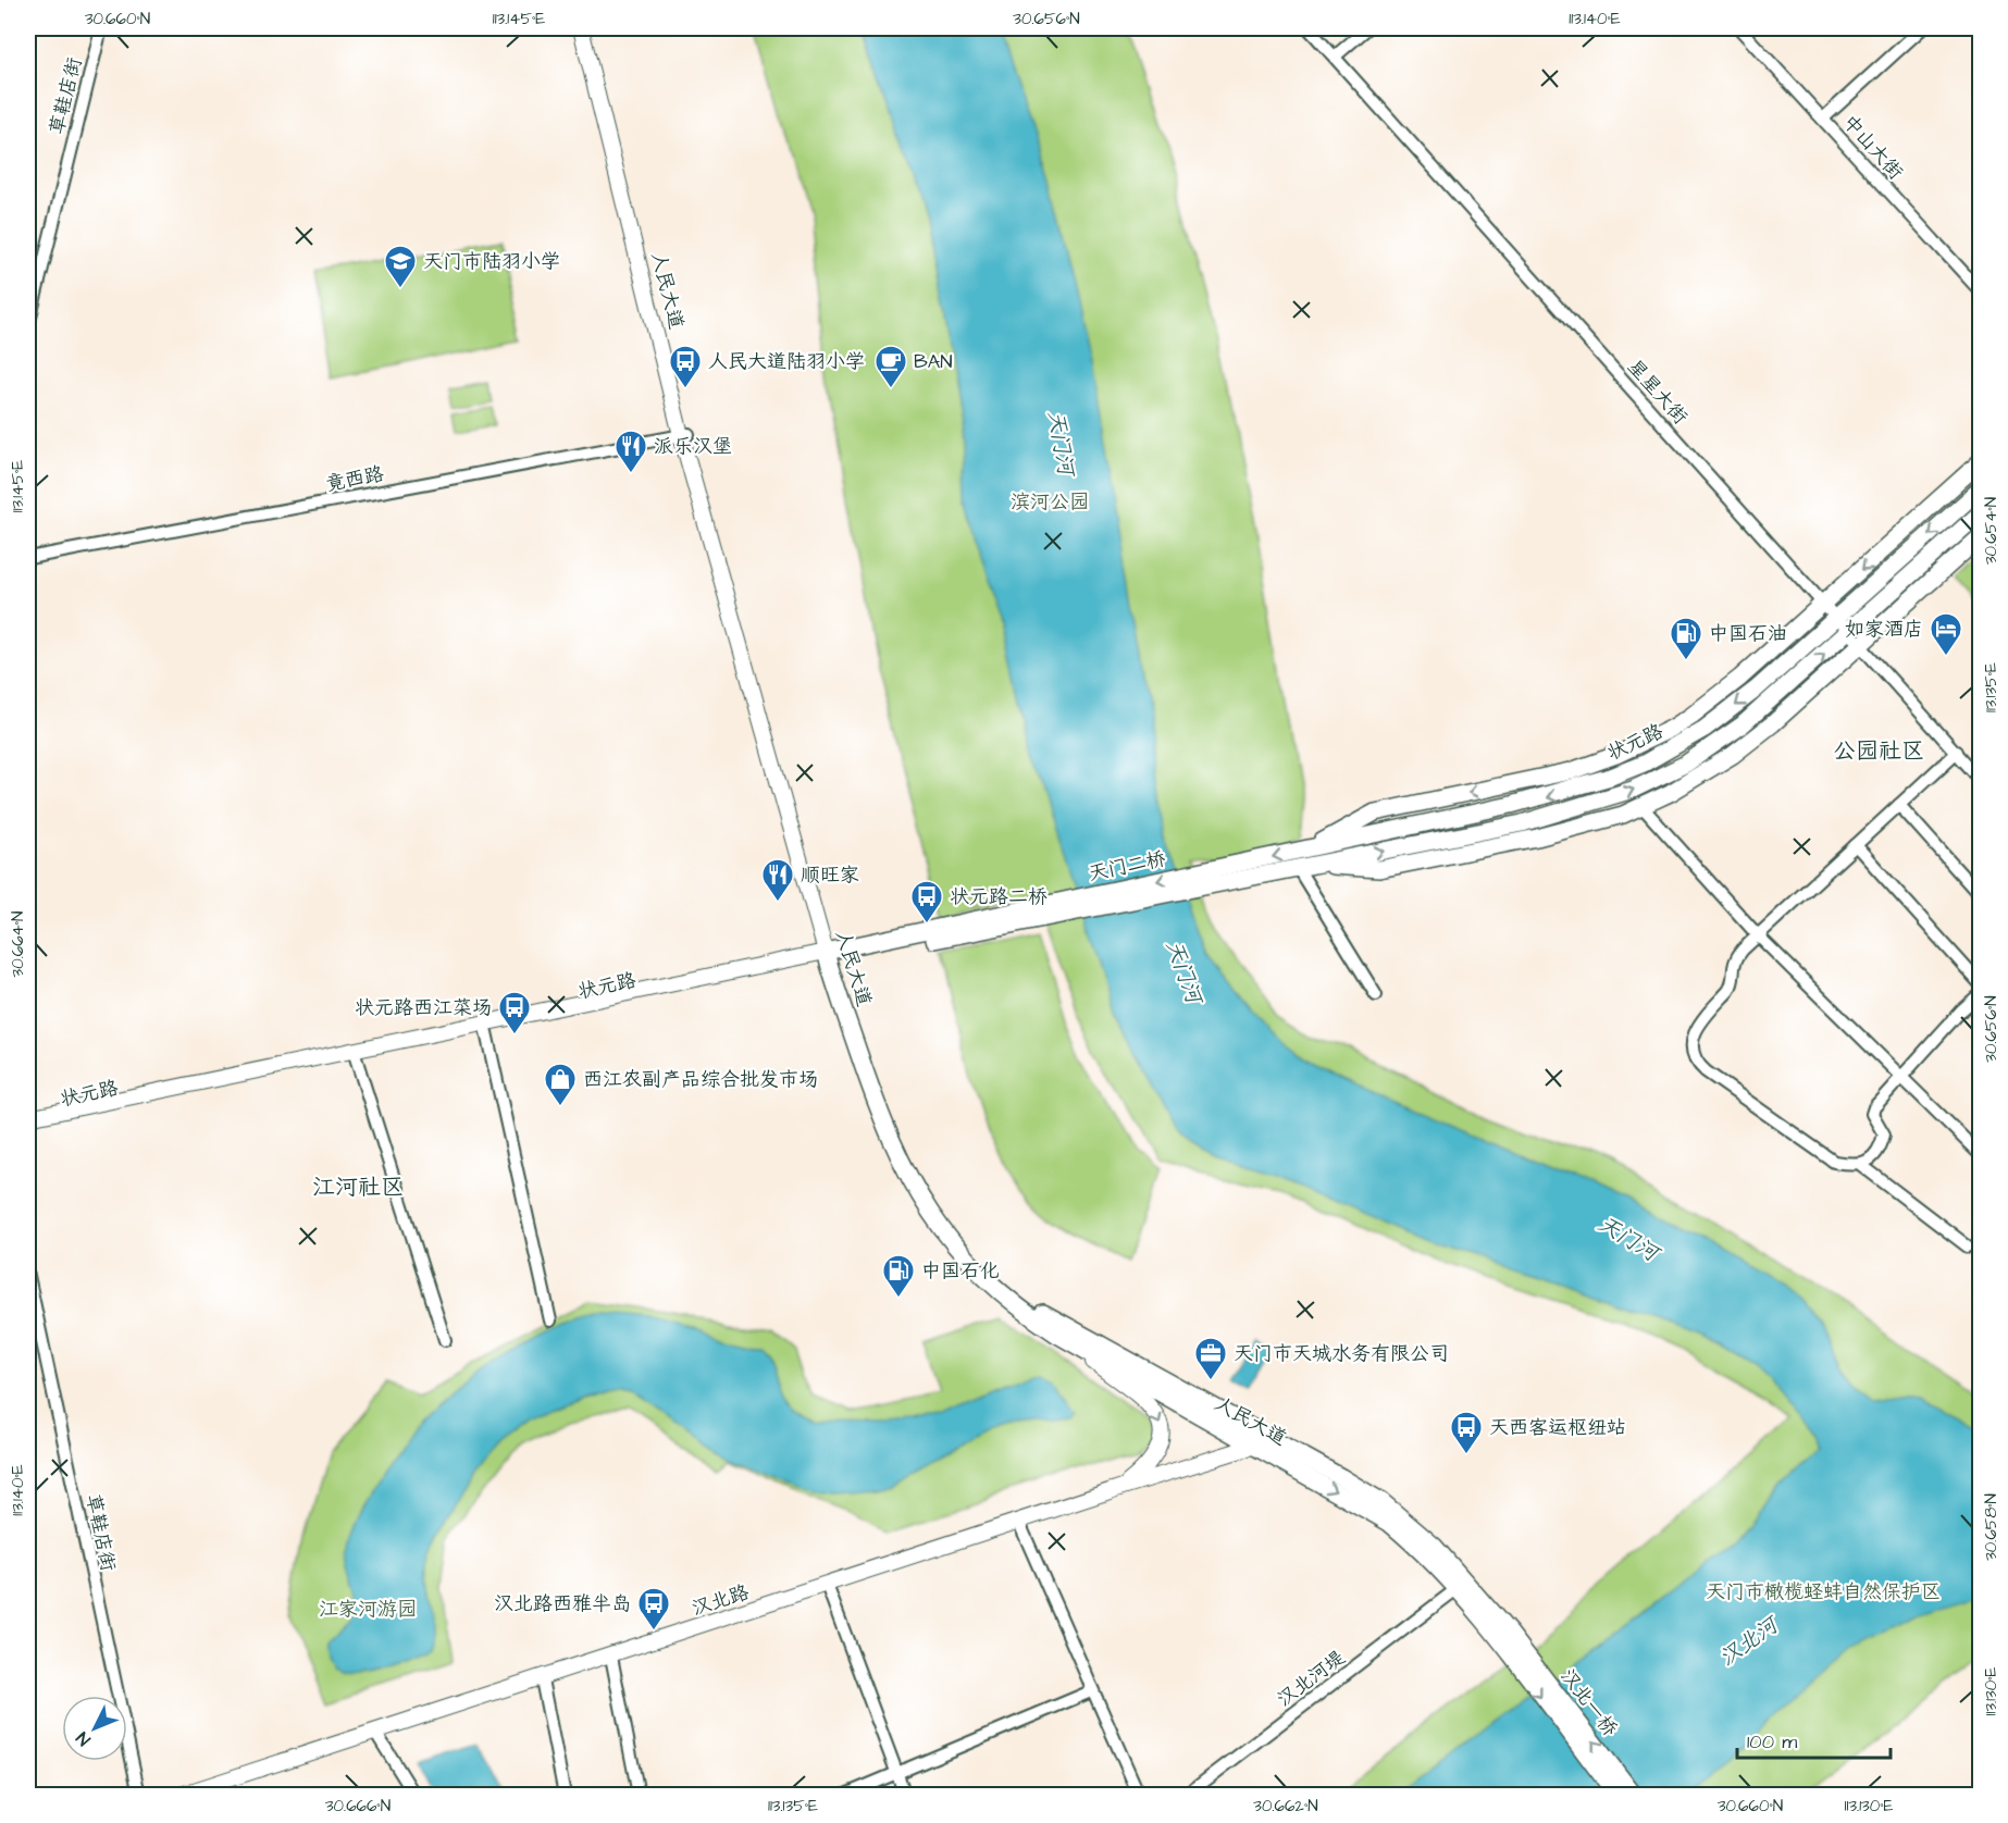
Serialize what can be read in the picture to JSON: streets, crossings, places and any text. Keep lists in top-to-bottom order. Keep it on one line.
{"streets":{"highway":["人民大道","状元路","天门二桥","汉北一桥"],"main road":["汉北路"],"street":["草鞋店街","中山大街","星星大街","竟西路","汉北河堤"]},"crossings":[["人民大道","竟西路"],["人民大道","状元路"],["人民大道","汉北路"],["人民大道","汉北河堤"],["人民大道","汉北一桥"],["星星大街","状元路"],["状元路","天门二桥"]],"districts":["公园社区","江河社区"],"water":["天门河","汉北河"],"parks":["滨河公园","天门市橄榄蛏蚌自然保护区","江家河游园"],"places":{"school or university":["天门市陆羽小学"],"bus stop":["人民大道陆羽小学","状元路二桥","状元路西江菜场","天西客运枢纽站","汉北路西雅半岛"],"cafe":["BAN"],"restaurant":["派乐汉堡","顺旺家"],"hotel":["如家酒店"],"fuel station":["中国石油","中国石化"],"shop":["西江农副产品综合批发市场"],"office":["天门市天城水务有限公司"]},"scale_bar":"100 m","north":"bottom left","coordinates":["30.660°N","113.145°E","30.656°N","113.140°E","30.654°N","113.135°E","30.664°N","30.658°N","113.130°E","30.666°N","30.662°N"]}
